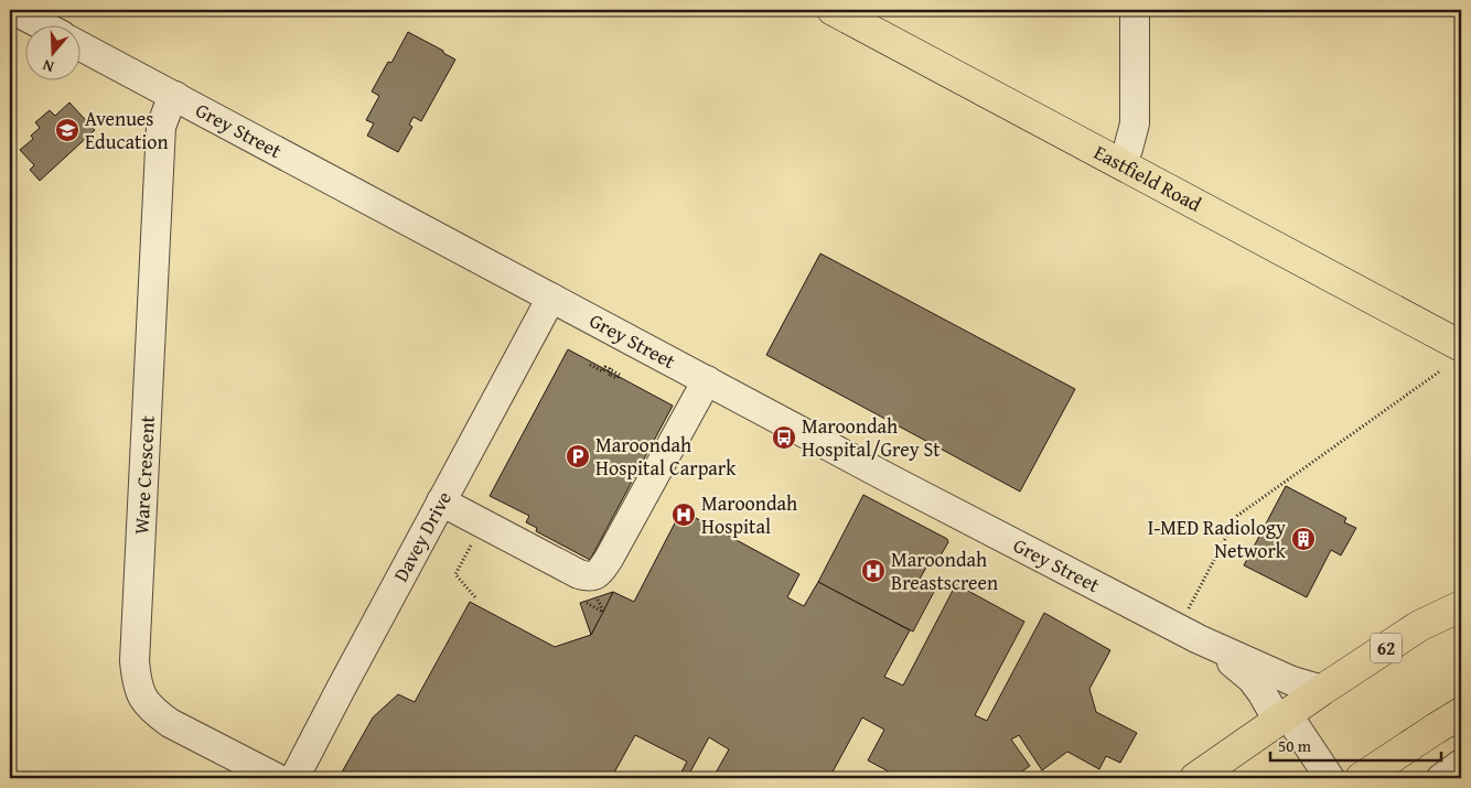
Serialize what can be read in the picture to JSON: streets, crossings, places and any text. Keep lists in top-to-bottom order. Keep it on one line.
{"streets":{"main road":["Eastfield Road","62"],"street":["Grey Street","Ware Crescent","Davey Drive"]},"crossings":[["Grey Street","Ware Crescent"],["Grey Street","Davey Drive"],["Grey Street","62"]],"places":{"school or university":["Avenues Education"],"bus stop":["Maroondah Hospital/Grey St"],"parking":["Maroondah Hospital Carpark"],"hospital":["Maroondah Hospital","Maroondah Breastscreen"],"building":["I-MED Radiology Network"]},"scale_bar":"50 m","north":"bottom"}
